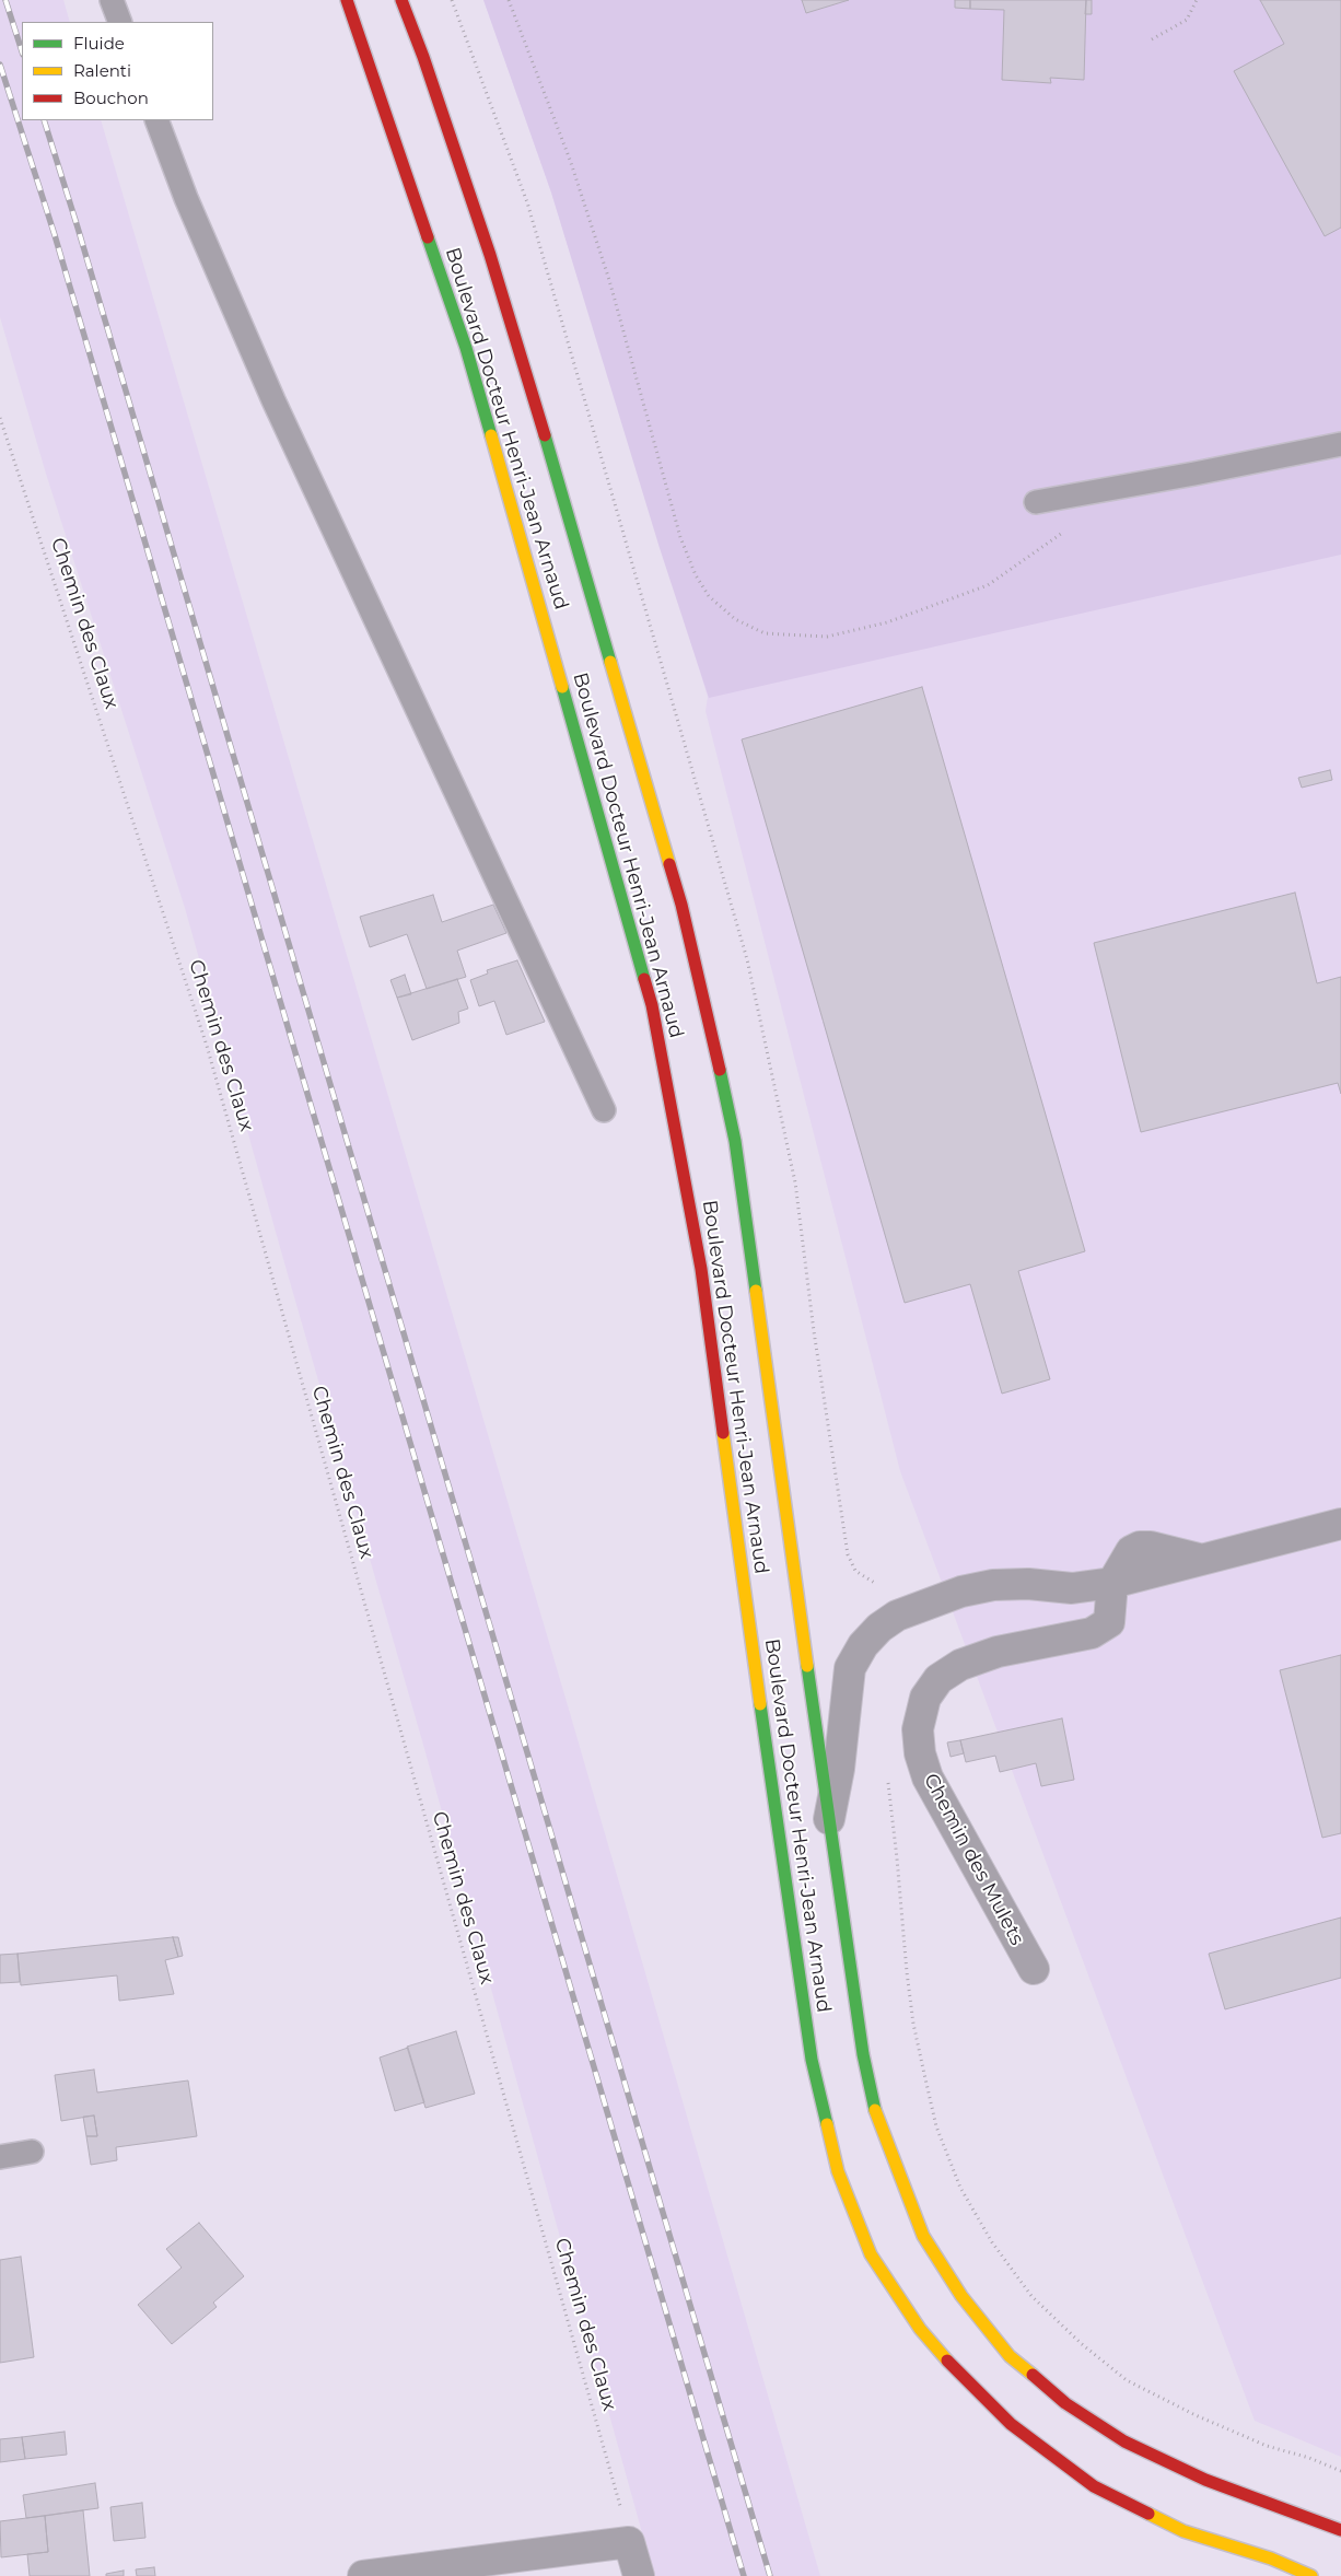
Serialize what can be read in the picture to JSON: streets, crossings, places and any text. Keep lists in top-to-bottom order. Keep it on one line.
{"streets":{"main road":["Boulevard Docteur Henri-Jean Arnaud"],"street":["Chemin des Mulets"],"path":["Chemin des Claux"]},"legend":["Fluide","Ralenti","Bouchon"]}
